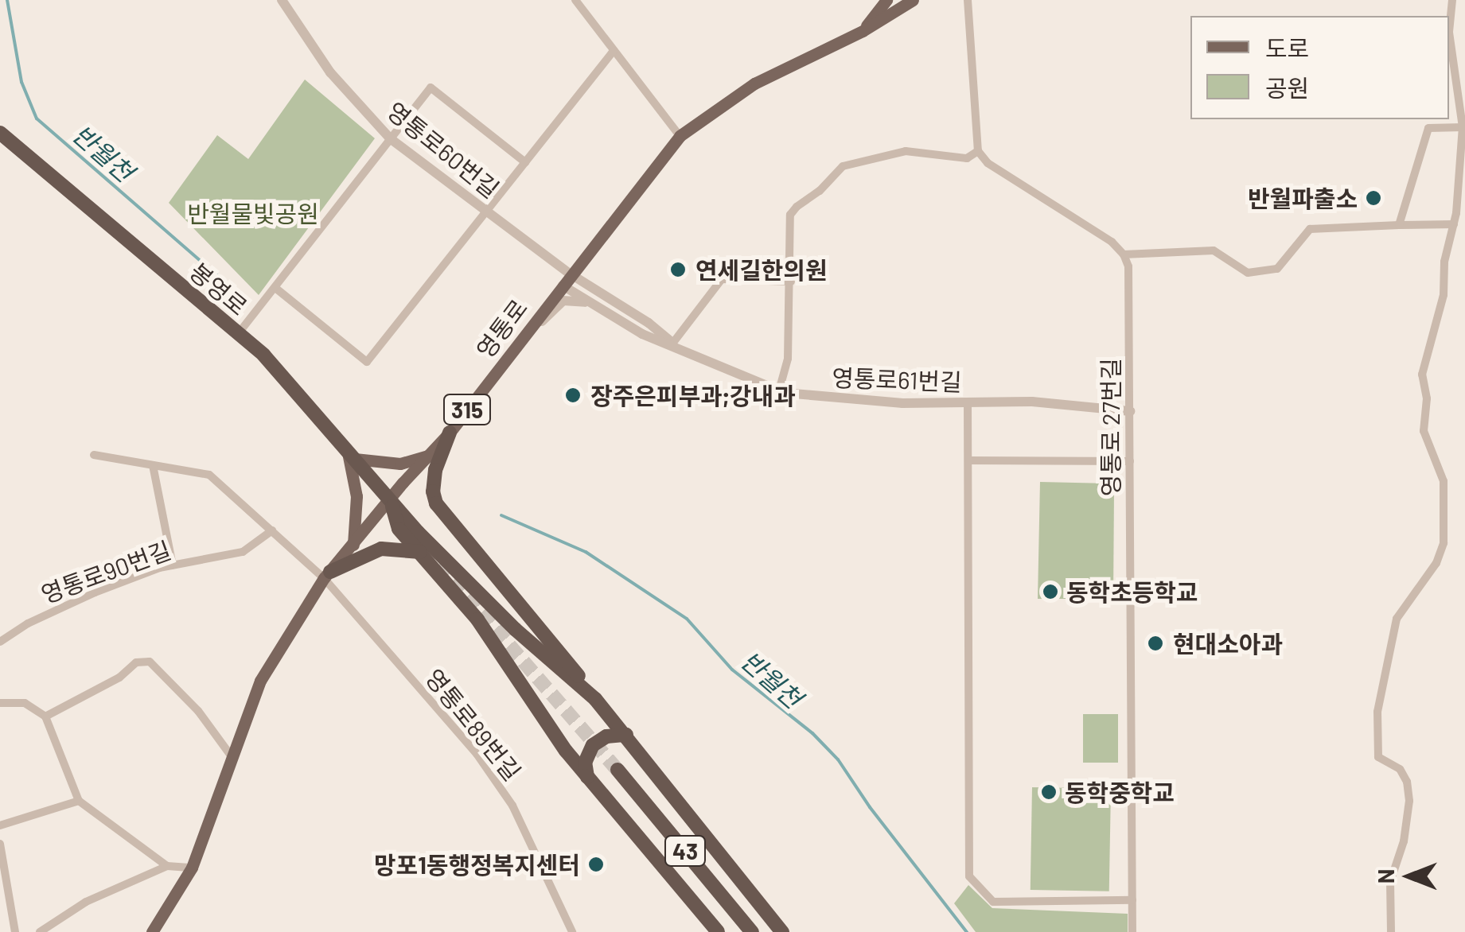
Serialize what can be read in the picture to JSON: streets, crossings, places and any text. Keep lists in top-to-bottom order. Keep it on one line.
{"streets":{"highway":["봉영로","43"],"main road":["영통로","315"],"street":["영통로60번길","영통로61번길","영통로 27번길","영통로90번길","영통로89번길"]},"crossings":[["영통로60번길","영통로"],["봉영로","영통로"],["영통로","영통로89번길"],["영통로61번길","영통로 27번길"]],"water":["반월천"],"parks":["반월물빛공원"],"places":["반월파출소","연세길한의원","장주은피부과;강내과","동학초등학교","현대소아과","동학중학교","망포1동행정복지센터"],"legend":["도로","공원"],"north":"left"}
